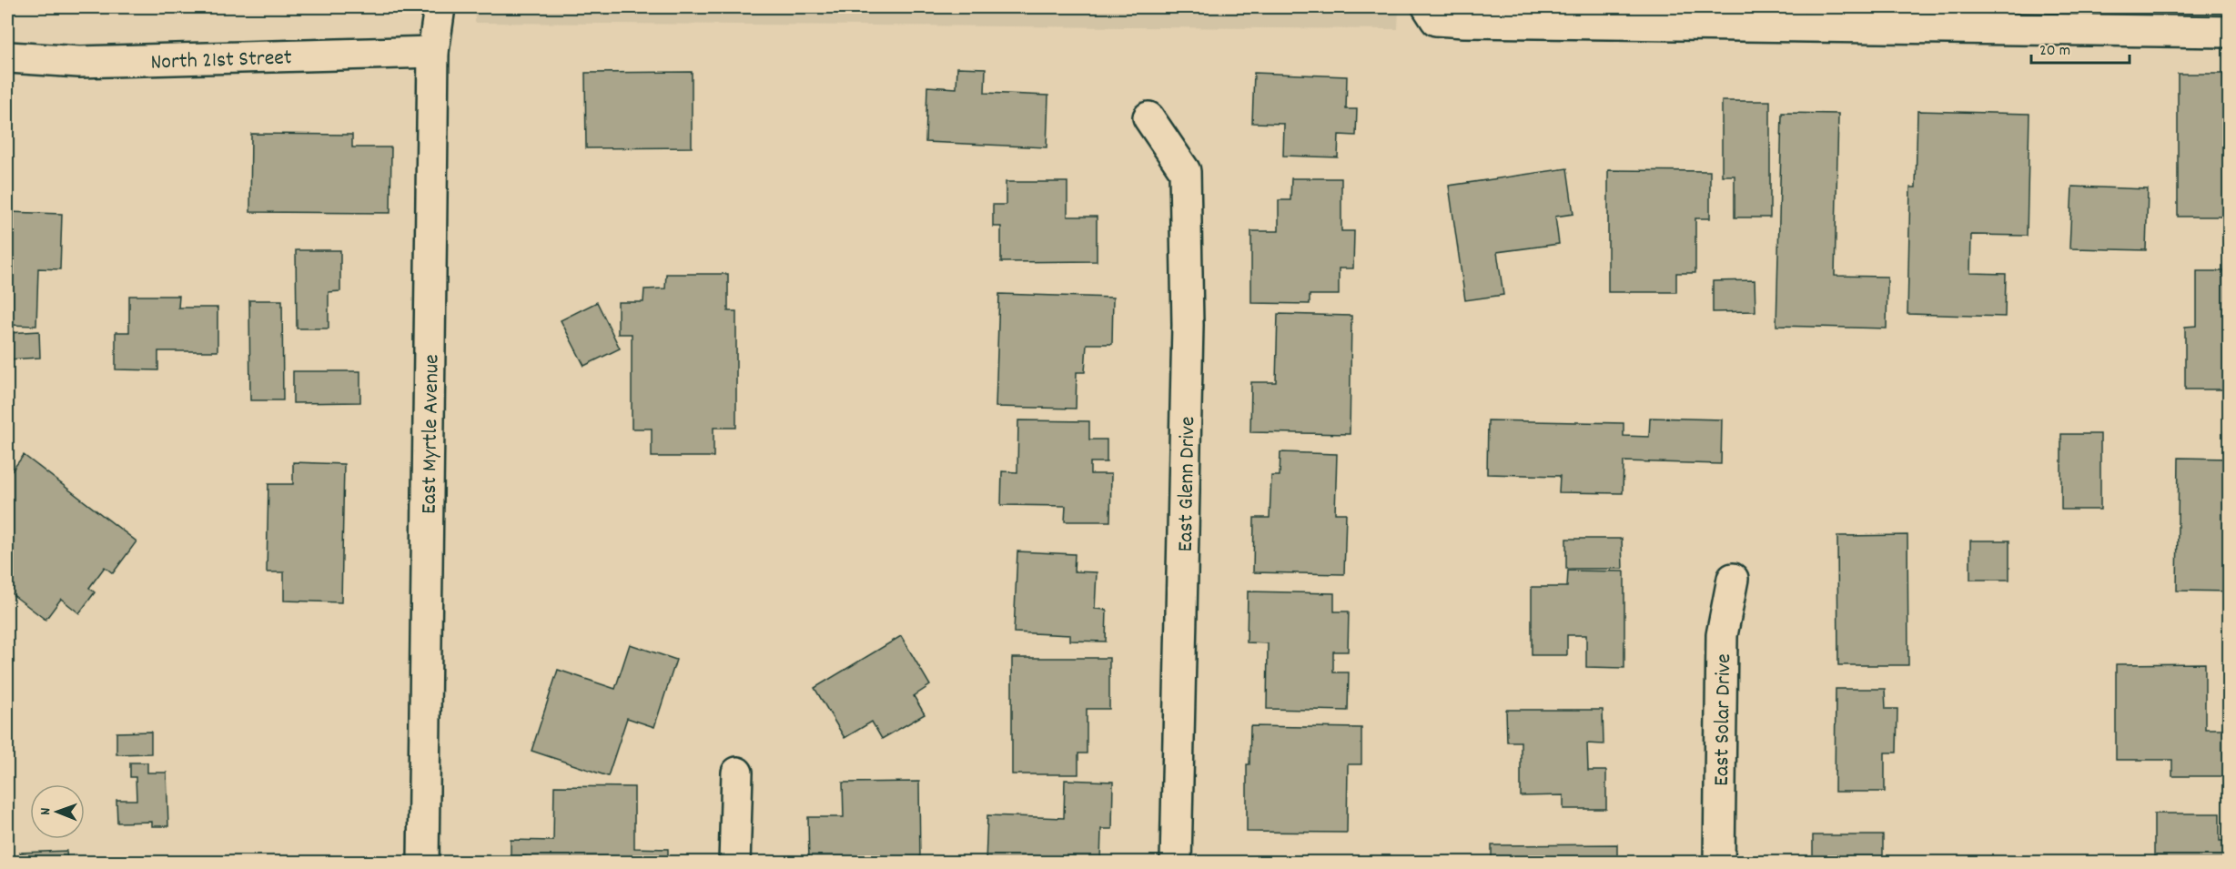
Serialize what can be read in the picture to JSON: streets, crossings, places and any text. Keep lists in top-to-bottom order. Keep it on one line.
{"streets":{"street":["North 21st Street","East Myrtle Avenue","East Glenn Drive","East Solar Drive"]},"crossings":[["North 21st Street","East Myrtle Avenue"]],"scale_bar":"20 m","north":"left"}
